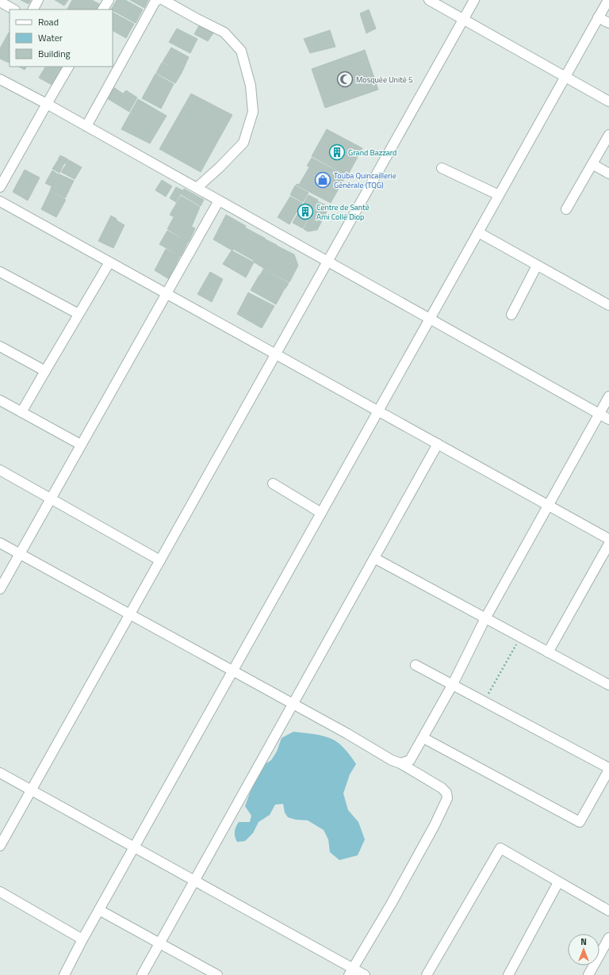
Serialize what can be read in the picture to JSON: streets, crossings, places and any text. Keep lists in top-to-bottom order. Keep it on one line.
{"places":{"mosque":["Mosquée Unité 5"],"building":["Grand Bazzard","Centre de Santé Ami Collé Diop"],"shop":["Touba Quincaillerie Générale (TQG)"]},"legend":["Road","Water","Building"],"north":"top"}
